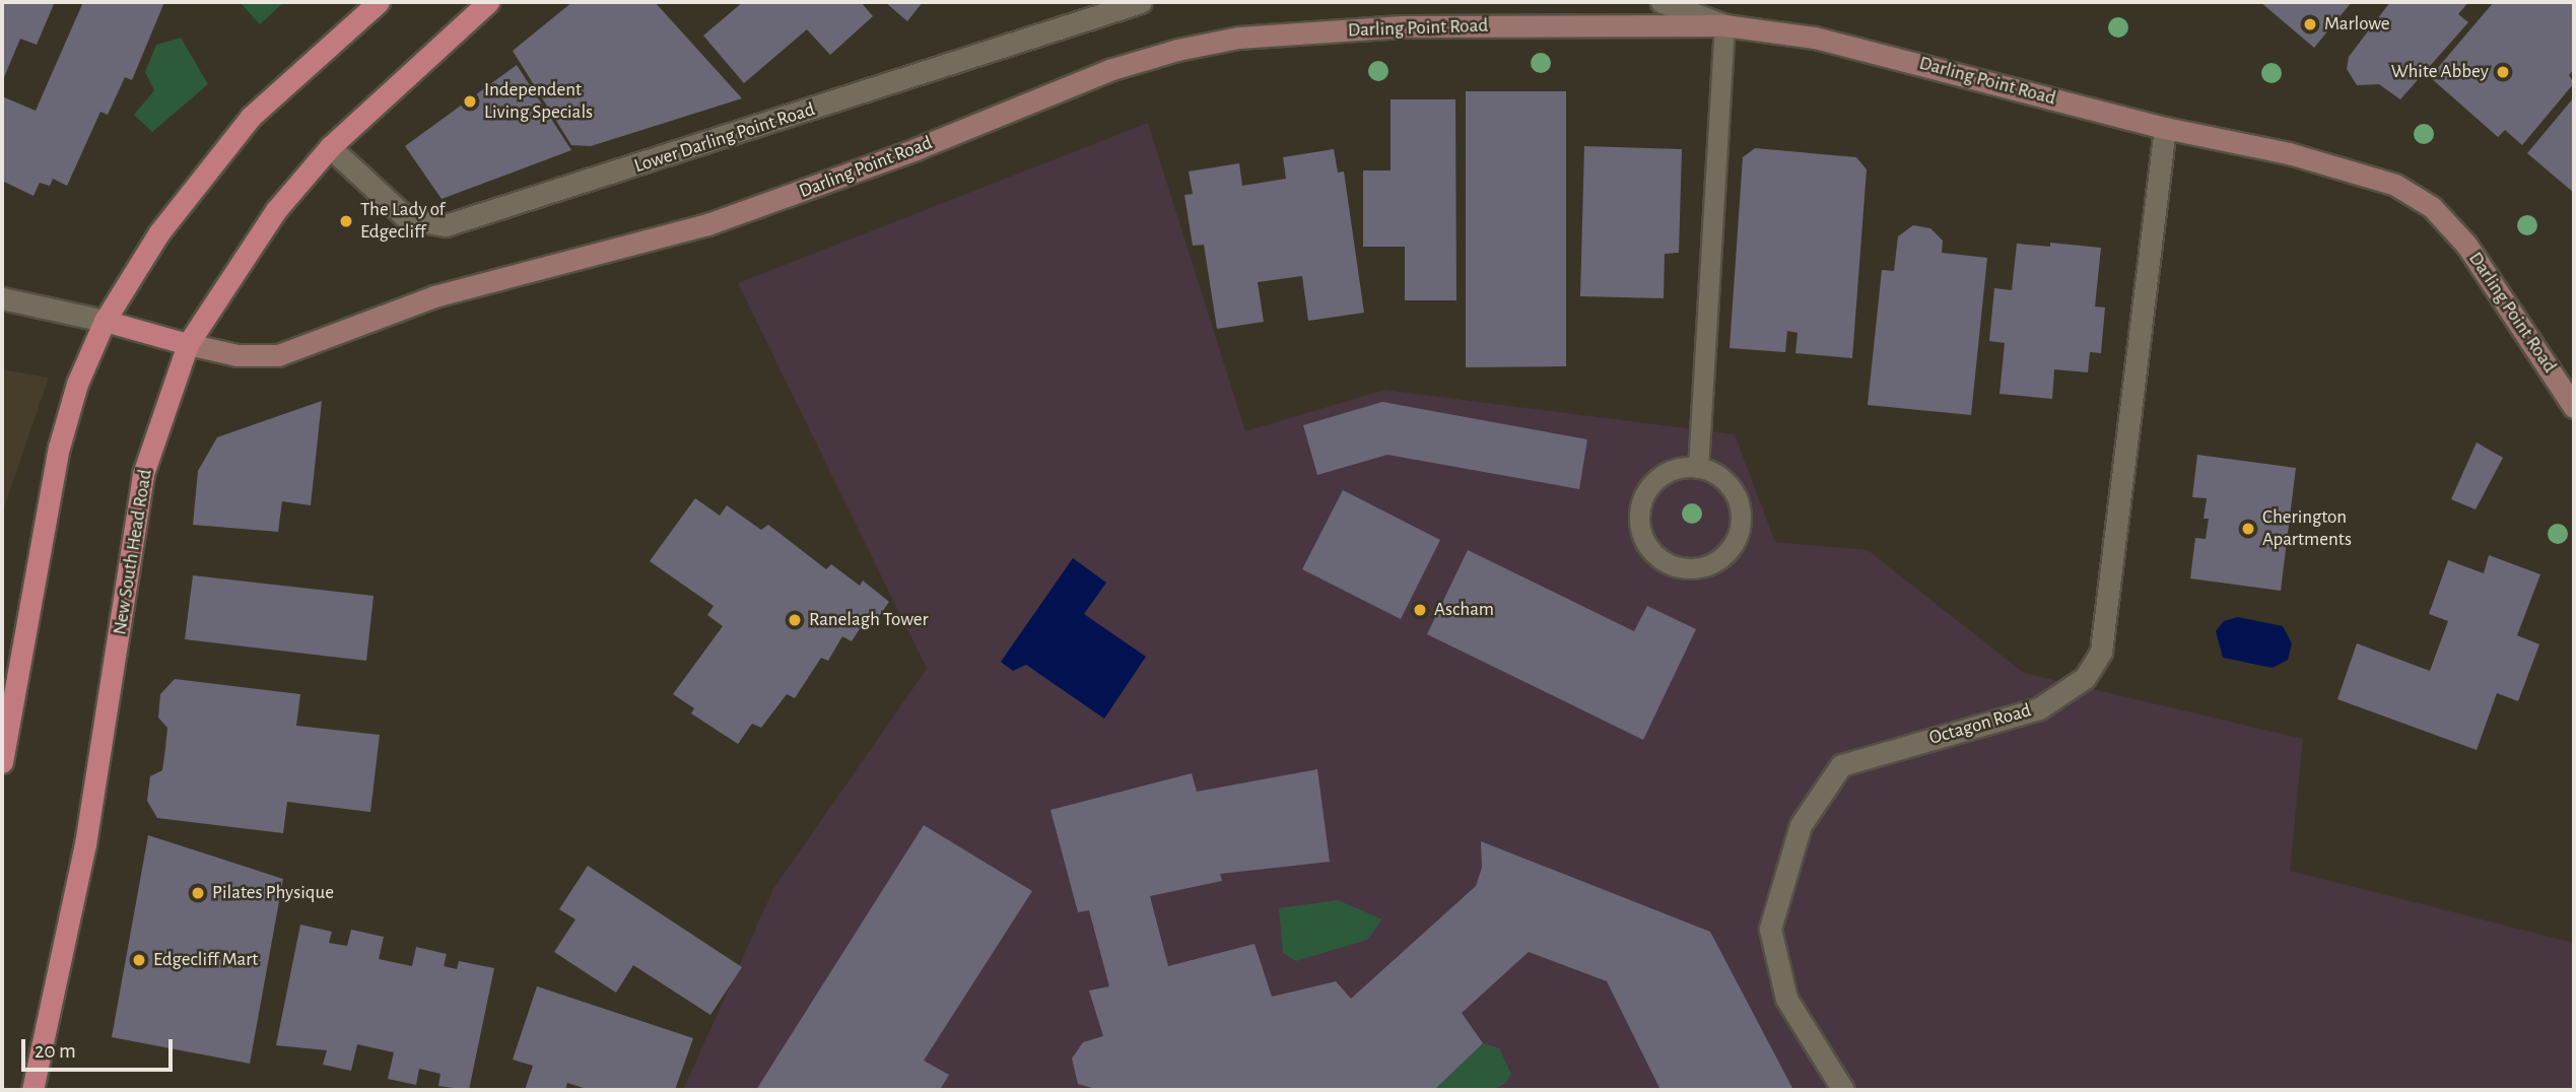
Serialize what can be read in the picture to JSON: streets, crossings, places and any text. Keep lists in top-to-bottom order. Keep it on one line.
{"streets":{"main road":["New South Head Road"],"street":["Darling Point Road","Lower Darling Point Road","Octagon Road"]},"crossings":[["Darling Point Road","New South Head Road"],["Darling Point Road","Octagon Road"],["Lower Darling Point Road","New South Head Road"]],"places":["Marlowe","White Abbey","Independent Living Specials","The Lady of Edgecliff","Cherington Apartments","Ascham","Ranelagh Tower","Pilates Physique","Edgecliff Mart"],"scale_bar":"20 m"}
